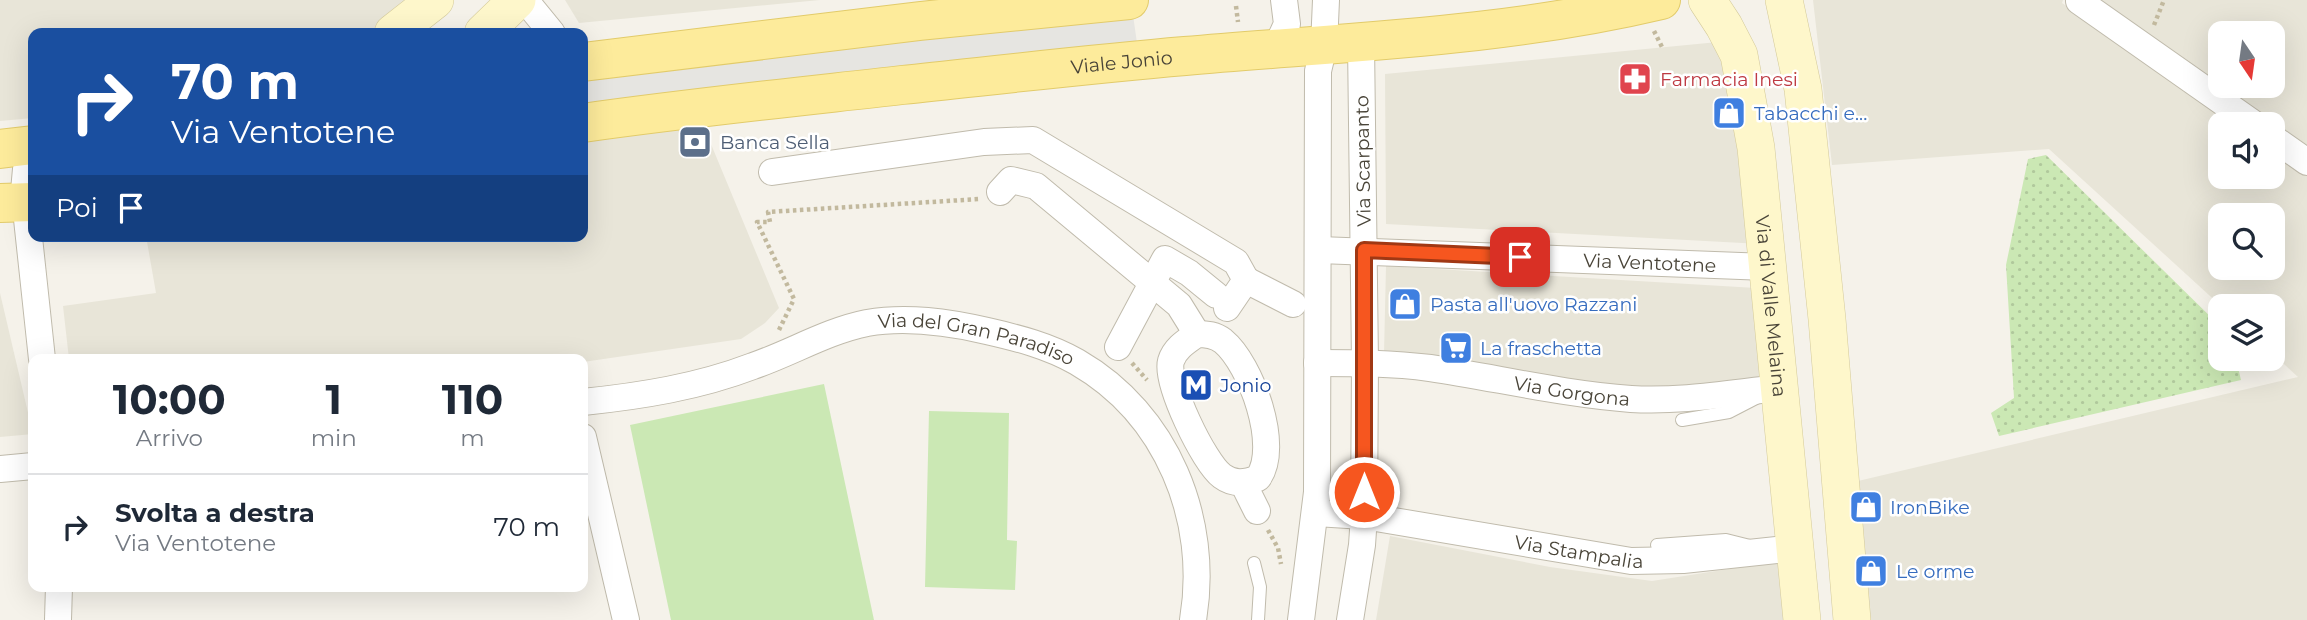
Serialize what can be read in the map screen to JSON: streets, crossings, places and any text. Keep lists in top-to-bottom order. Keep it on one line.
{"streets":{"main road":["Viale Jonio","Via di Valle Melaina"],"street":["Via Scarpanto","Via Ventotene","Via del Gran Paradiso","Via Gorgona","Via Stampalia"]},"crossings":[["Viale Jonio","Via Scarpanto"],["Via Scarpanto","Via Ventotene"],["Via Scarpanto","Via Gorgona"],["Via Scarpanto","Via Stampalia"],["Via Ventotene","Via di Valle Melaina"],["Via di Valle Melaina","Via Gorgona"],["Via di Valle Melaina","Via Stampalia"]],"places":{"pharmacy":["Farmacia Inesi"],"shop":["Tabacchi e...","Pasta all'uovo Razzani","IronBike","Le orme"],"bank":["Banca Sella"],"supermarket":["La fraschetta"],"metro station":["Jonio"]},"north":"bottom","page":{"turn":["70 m","Via Ventotene"],"then":"Poi","eta":["10:00","Arrivo","1","min","110","m"],"list":[{"name":"Svolta a destra","note":"Via Ventotene","value":"70 m"}]}}
